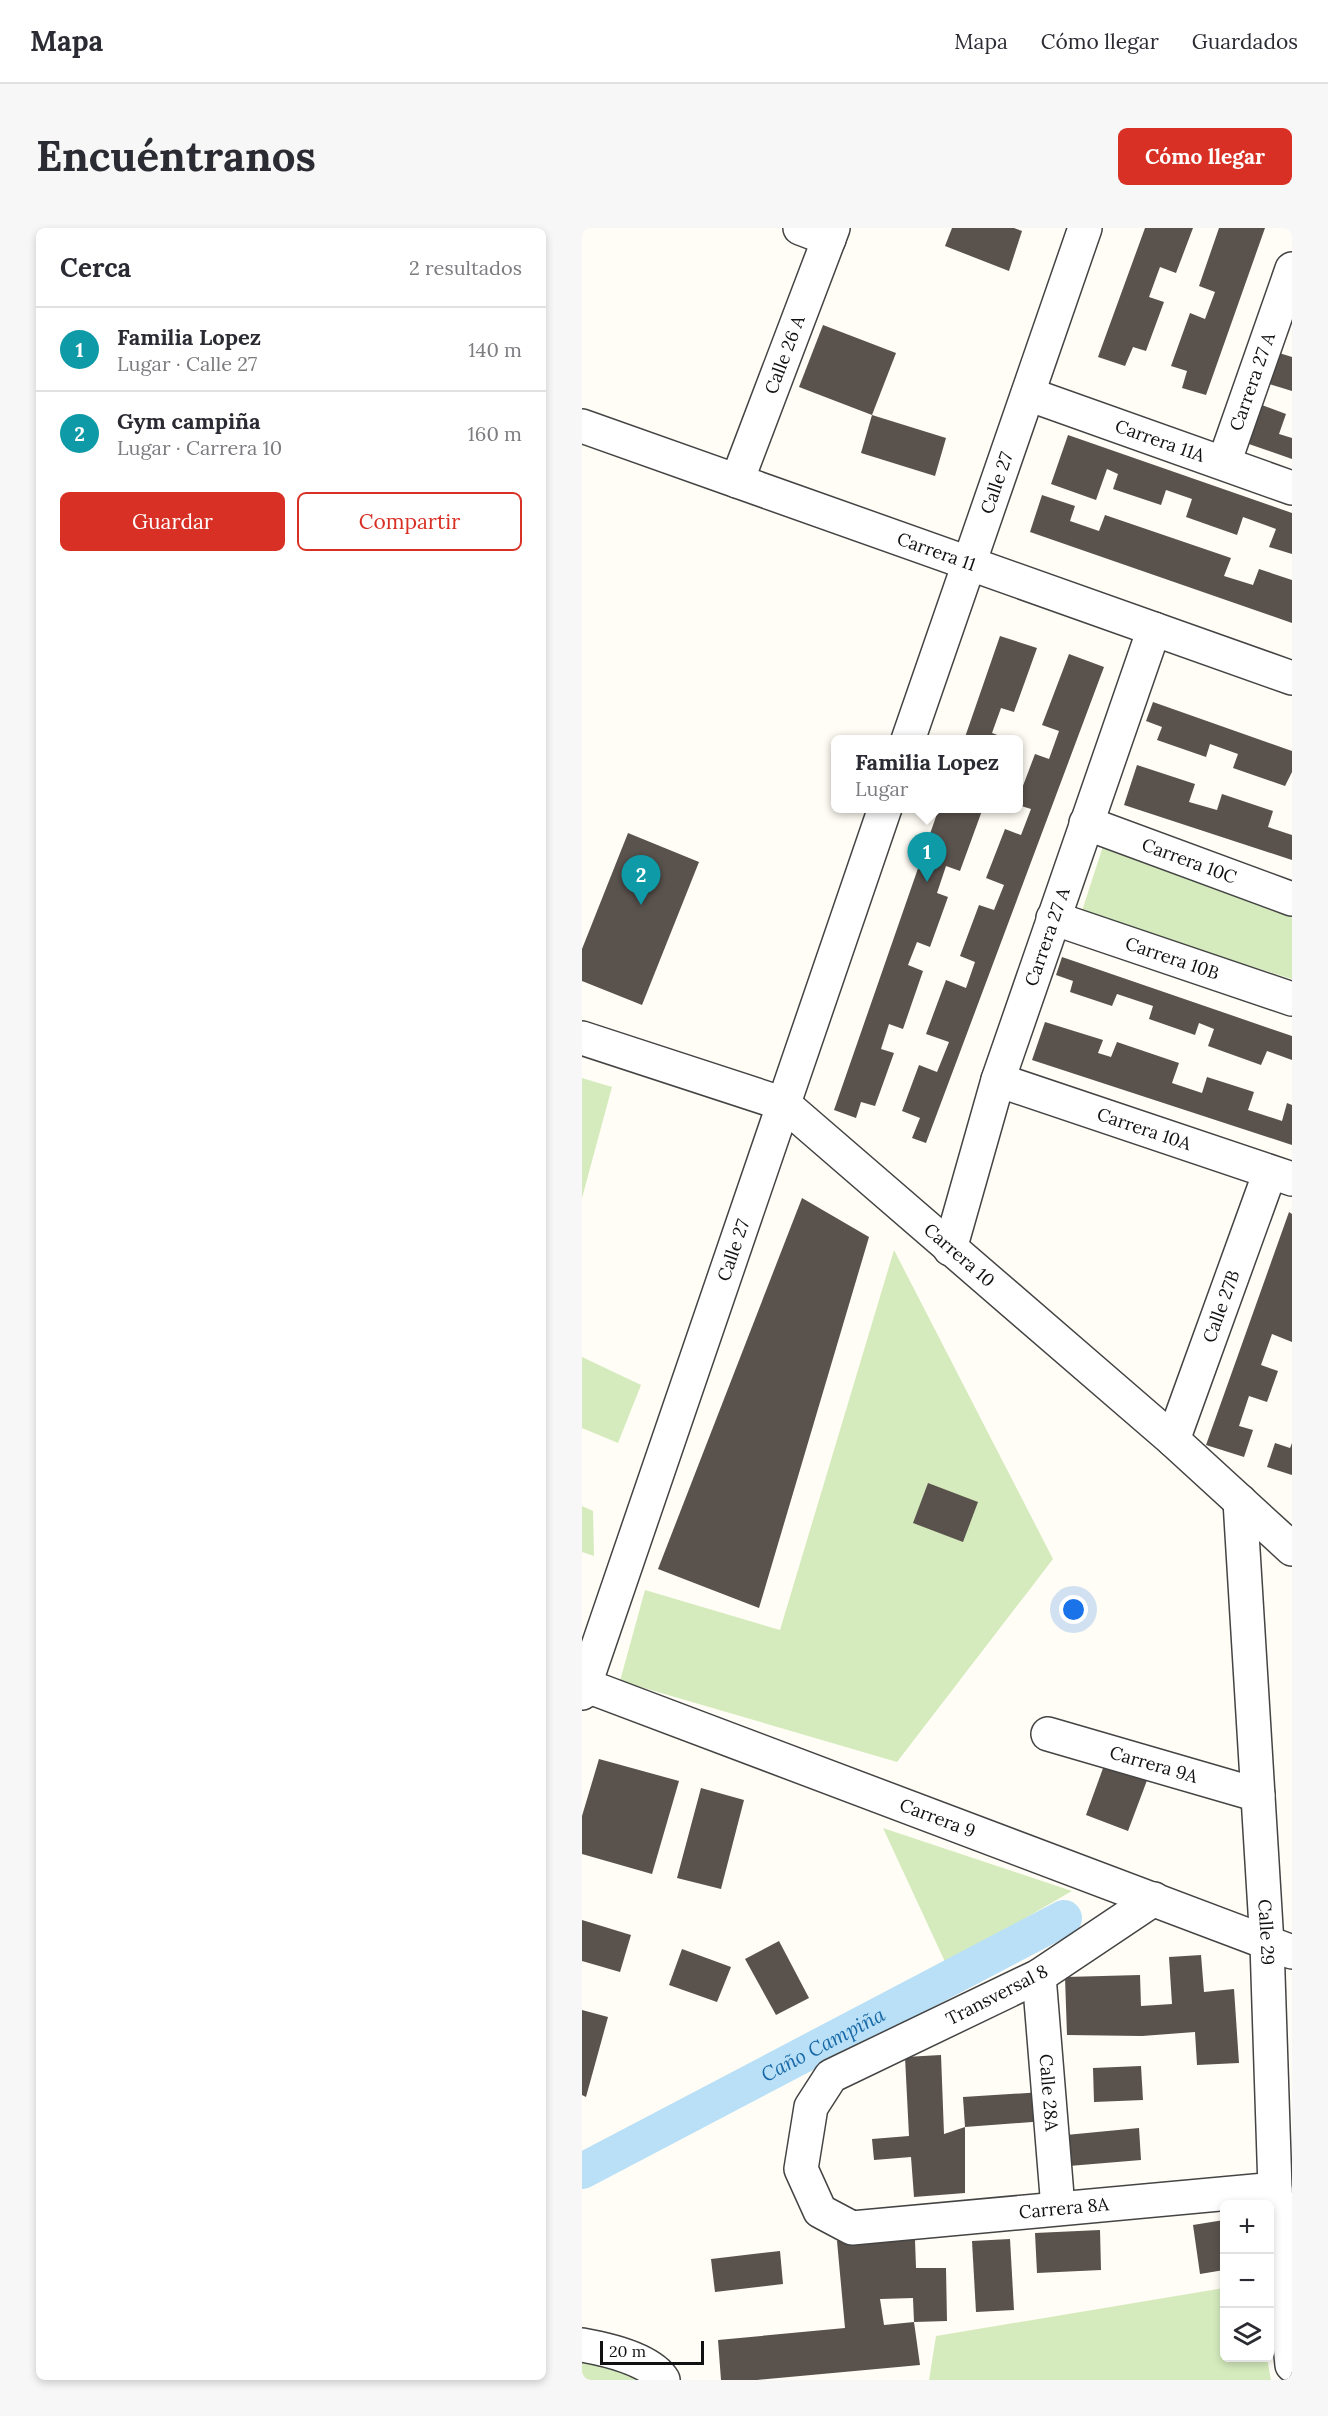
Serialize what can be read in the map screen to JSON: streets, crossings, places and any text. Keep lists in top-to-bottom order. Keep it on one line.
{"streets":{"street":["Calle 26 A","Carrera 27 A","Carrera 11A","Calle 27","Carrera 11","Carrera 10C","Carrera 10B","Carrera 10A","Carrera 10","Calle 27B","Carrera 9A","Carrera 9","Calle 29","Transversal 8","Calle 28A","Carrera 8A"]},"crossings":[["Calle 26 A","Carrera 11"],["Carrera 27 A","Carrera 11A"],["Carrera 27 A","Carrera 11"],["Carrera 27 A","Carrera 10C"],["Carrera 27 A","Carrera 10B"],["Carrera 27 A","Carrera 10A"],["Carrera 27 A","Carrera 10"],["Carrera 11A","Calle 27"],["Calle 27","Carrera 11"],["Calle 27","Carrera 10"],["Calle 27","Carrera 9"],["Carrera 10A","Calle 27B"],["Carrera 10","Calle 27B"],["Carrera 10","Calle 29"],["Carrera 9A","Calle 29"],["Carrera 9","Calle 29"],["Carrera 9","Transversal 8"],["Calle 29","Carrera 8A"],["Transversal 8","Calle 28A"],["Transversal 8","Carrera 8A"],["Calle 28A","Carrera 8A"]],"water":["Caño Campiña"],"scale_bar":"20 m","page":{"header":"Mapa","nav":["Mapa","Cómo llegar","Guardados"],"buttons":["Cómo llegar",["Guardar","Compartir"]],"title":"Encuéntranos","heading":["Cerca","2 resultados"],"list":[{"mark":"1","name":"Familia Lopez","note":"Lugar · Calle 27","value":"140 m"},{"mark":"2","name":"Gym campiña","note":"Lugar · Carrera 10","value":"160 m"}],"popup":["Familia Lopez","Lugar"],"pins":["1","2"],"map_buttons":["+","−"],"scale":"20 m"}}
